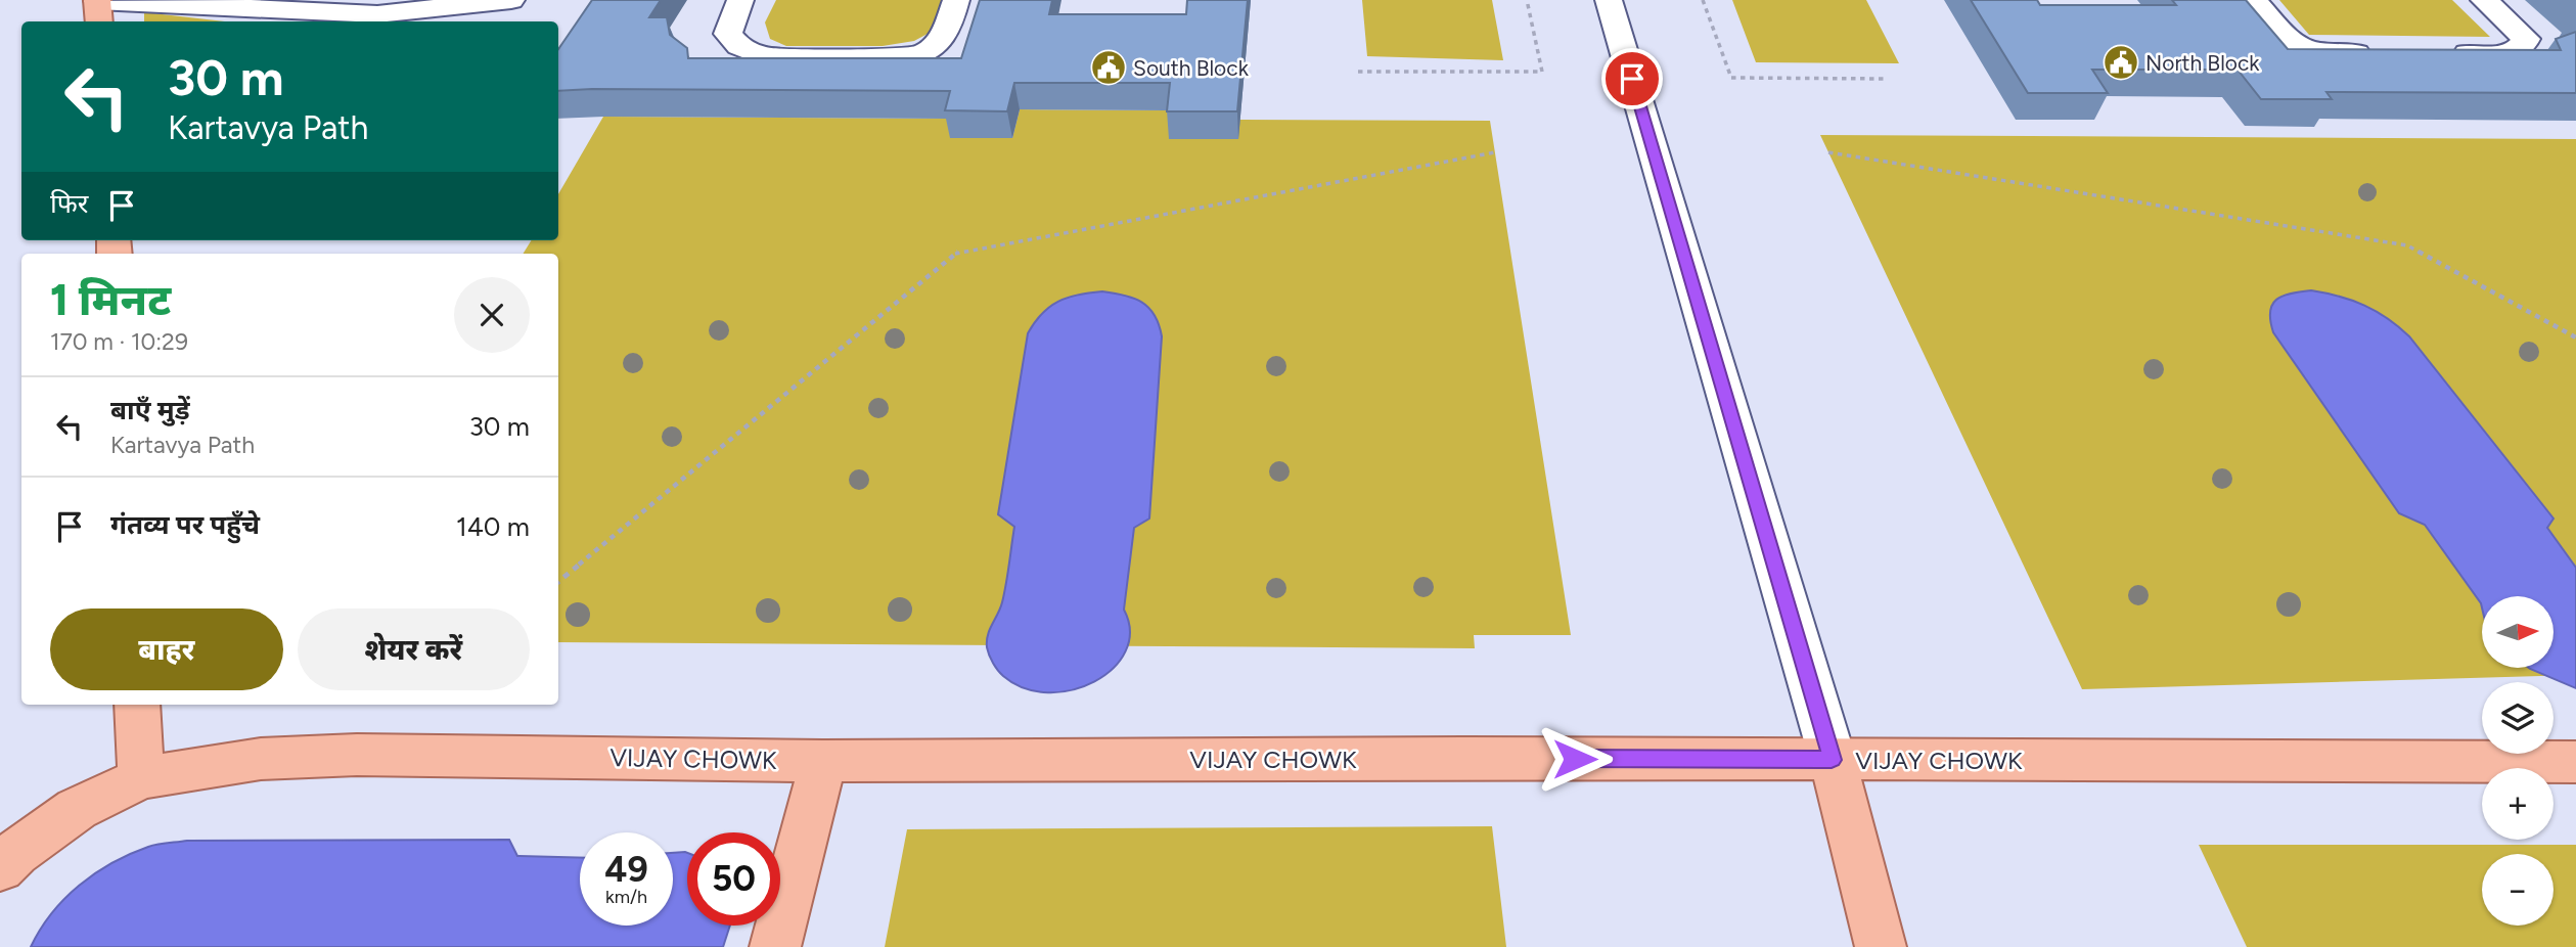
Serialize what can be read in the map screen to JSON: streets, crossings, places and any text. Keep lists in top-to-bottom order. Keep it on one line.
{"streets":{"main road":["VIJAY CHOWK"]},"places":{"public building":["North Block","South Block"]},"north":"right","page":{"turn":["30 m","Kartavya Path"],"then":"फिर","heading":["1 मिनट","170 m · 10:29"],"list":[{"name":"बाएँ मुड़ें","note":"Kartavya Path","value":"30 m"},{"name":"गंतव्य पर पहुँचे","value":"140 m"}],"buttons":["बाहर","शेयर करें"],"map_buttons":["+","−"],"speed":"49 km/h","limit":"50"}}
